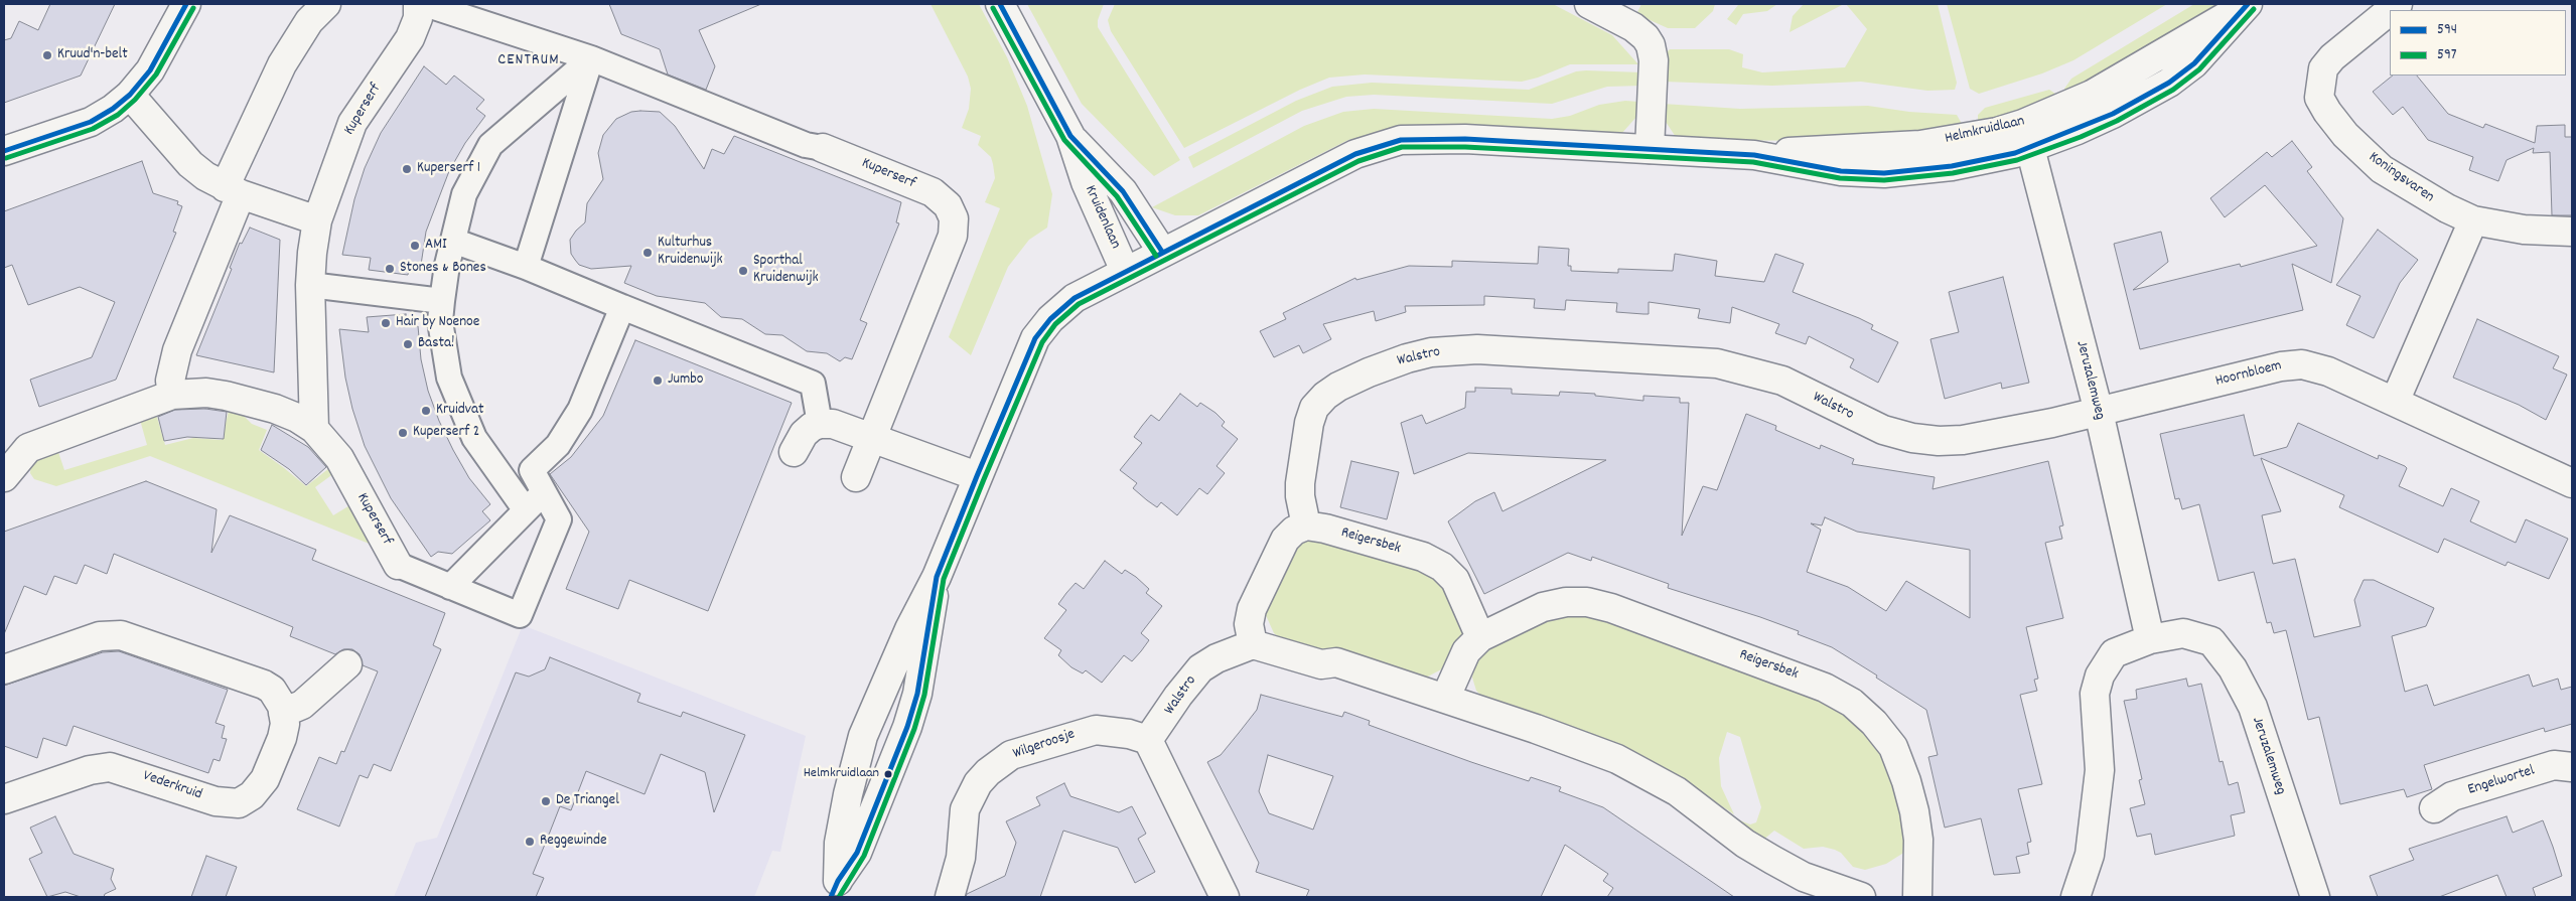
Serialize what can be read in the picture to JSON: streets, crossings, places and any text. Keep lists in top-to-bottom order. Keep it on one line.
{"streets":{"street":["Kuperserf","Helmkruidlaan","Koningsvaren","Kruidenlaan","Walstro","Hoornbloem","Jeruzalemweg","Reigersbek","Wilgeroosje","Engelwortel","Vederkruid"]},"crossings":[["Helmkruidlaan","Kruidenlaan"],["Helmkruidlaan","Jeruzalemweg"],["Walstro","Hoornbloem"],["Walstro","Jeruzalemweg"],["Walstro","Reigersbek"],["Walstro","Wilgeroosje"],["Hoornbloem","Jeruzalemweg"]],"districts":["CENTRUM"],"places":["Kruud'n-belt","Kuperserf 1","AMI","Kulturhus Kruidenwijk","Stones & Bones","Sporthal Kruidenwijk","Hair by Noenoe","Basta!","Jumbo","Kruidvat","Kuperserf 2","Helmkruidlaan","De Triangel","Reggewinde"],"lines":["transit line 594","transit line 597"],"legend":["594","597"]}
